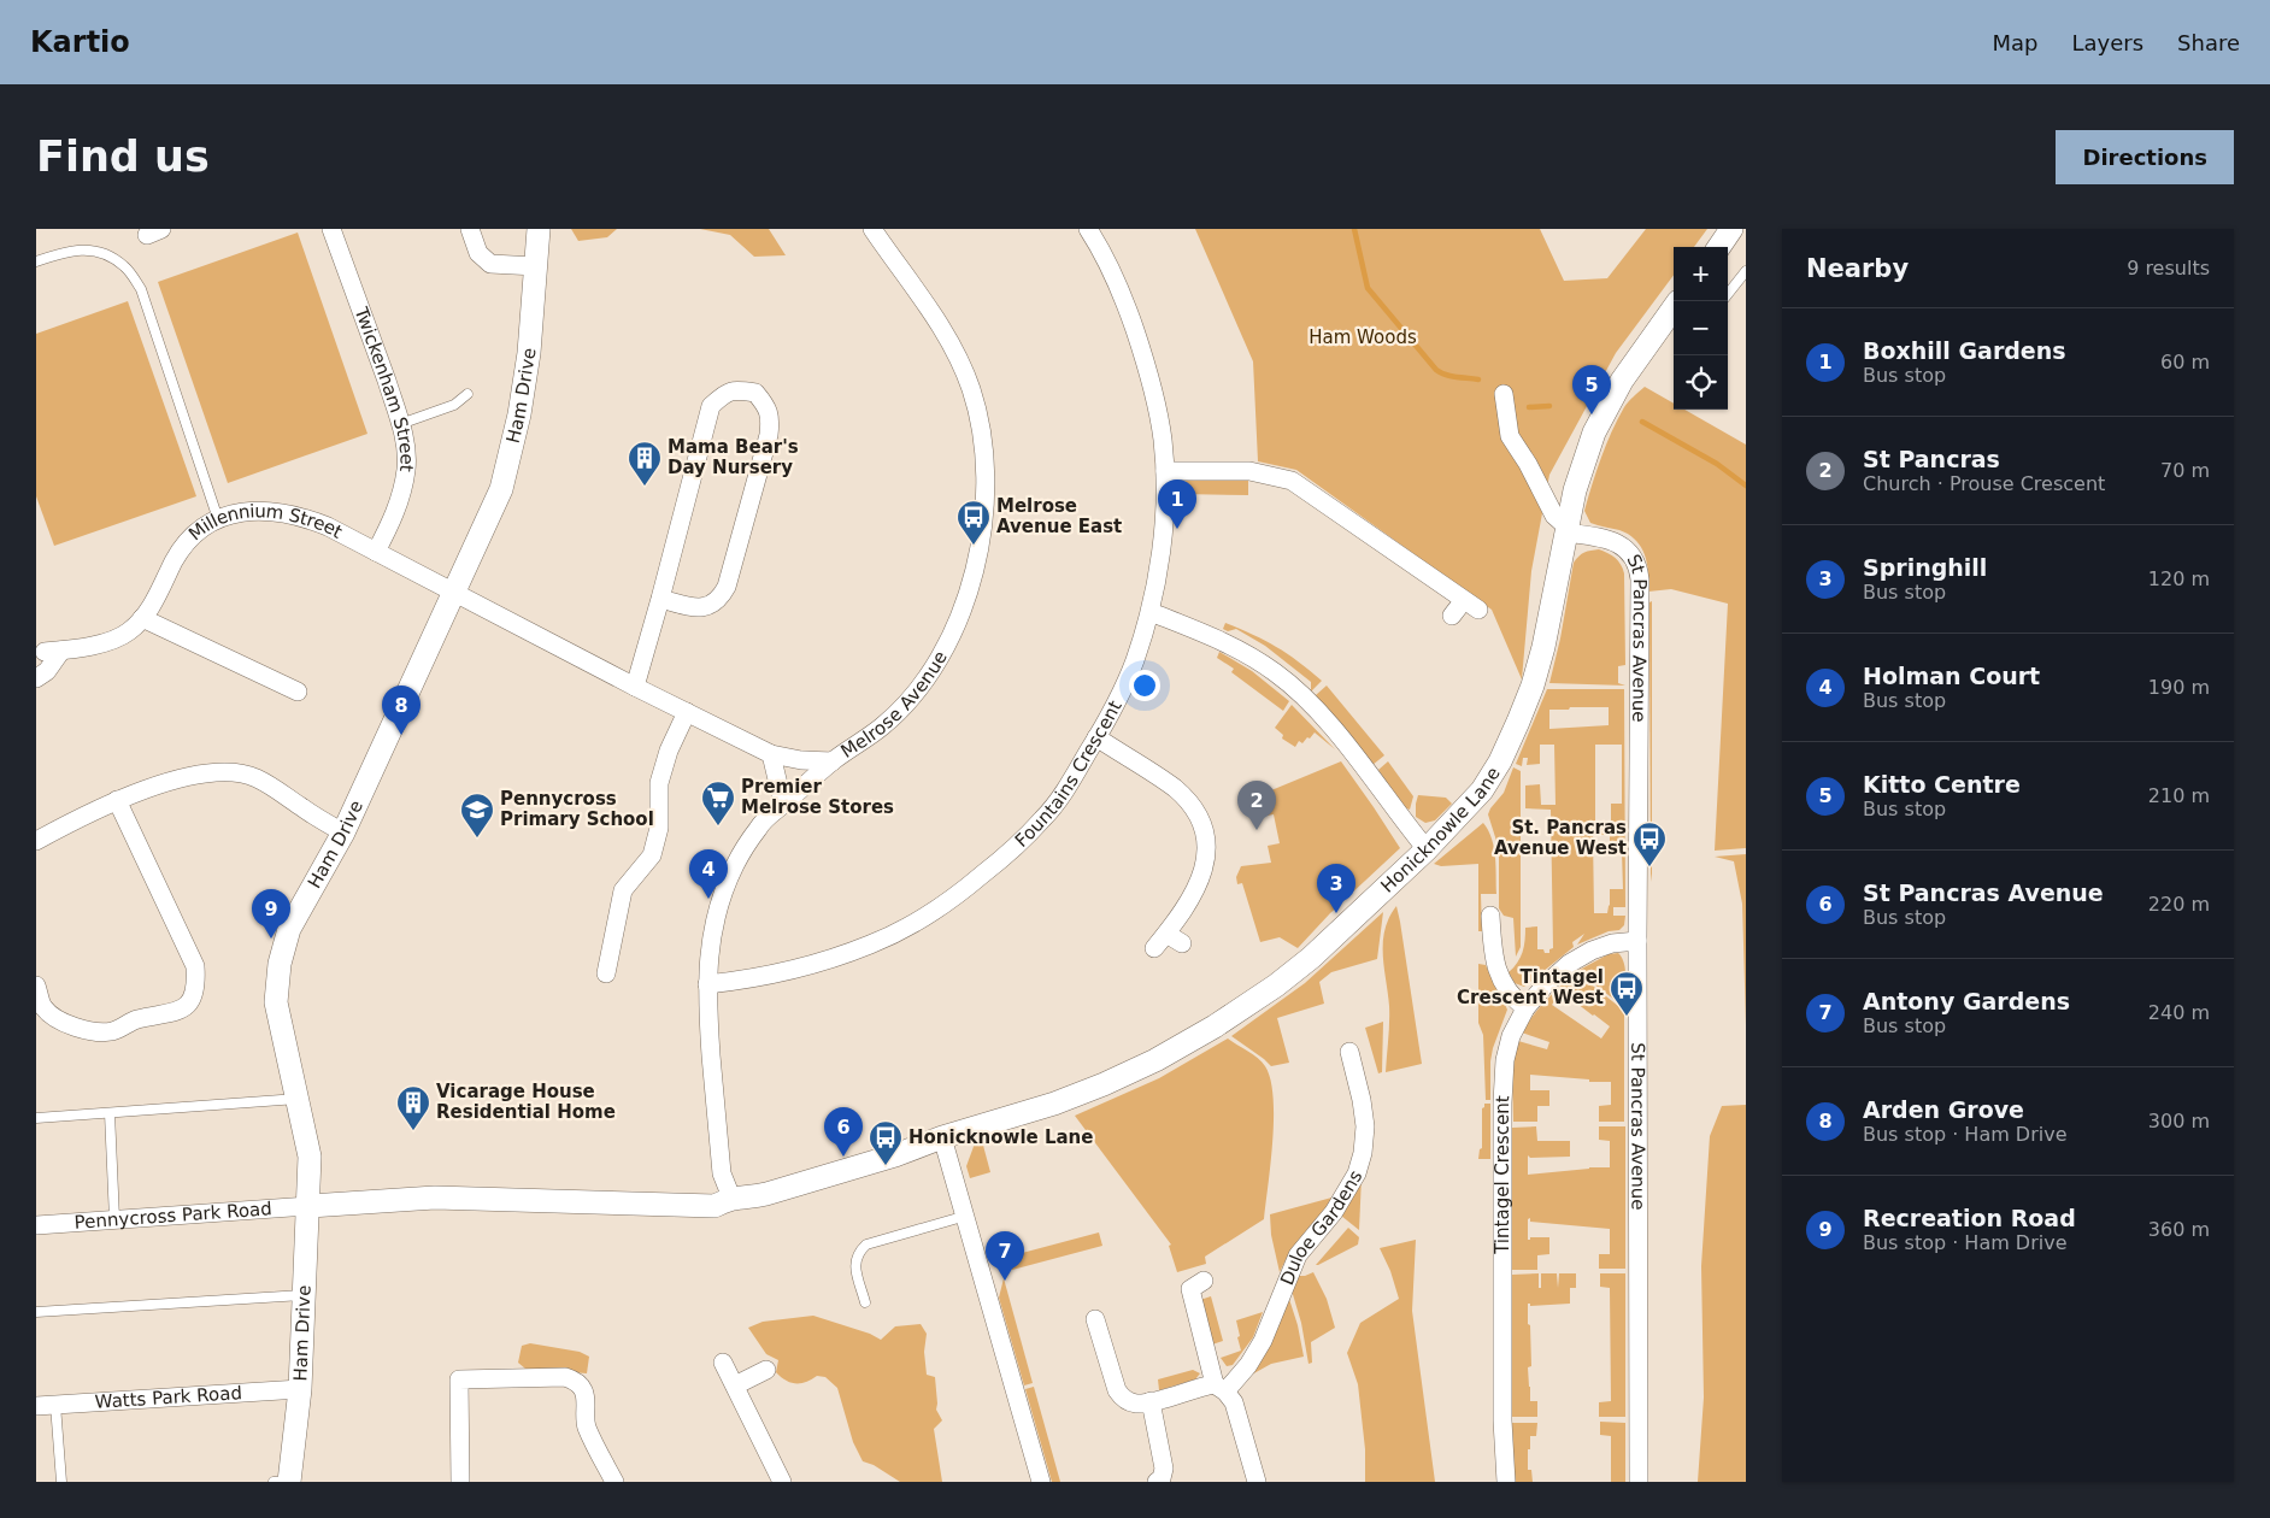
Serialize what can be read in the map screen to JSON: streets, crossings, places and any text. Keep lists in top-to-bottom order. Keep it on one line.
{"streets":{"street":["Twickenham Street","Ham Drive","Millennium Street","St Pancras Avenue","Melrose Avenue","Fountains Crescent","Honicknowle Lane","Tintagel Crescent","Pennycross Park Road","Duloe Gardens","Watts Park Road"]},"crossings":[["Twickenham Street","Millennium Street"],["Ham Drive","Millennium Street"],["Ham Drive","Honicknowle Lane"],["Ham Drive","Pennycross Park Road"],["Ham Drive","Watts Park Road"],["Millennium Street","Melrose Avenue"],["St Pancras Avenue","Honicknowle Lane"],["St Pancras Avenue","Tintagel Crescent"],["Melrose Avenue","Fountains Crescent"],["Melrose Avenue","Honicknowle Lane"],["Honicknowle Lane","Pennycross Park Road"]],"parks":["Ham Woods"],"places":{"building":["Mama Bear's Day Nursery","Vicarage House Residential Home"],"bus stop":["Melrose Avenue East","St. Pancras Avenue West","Tintagel Crescent West","Honicknowle Lane"],"supermarket":["Premier Melrose Stores"],"school or university":["Pennycross Primary School"]},"page":{"header":"Kartio","nav":["Map","Layers","Share"],"buttons":"Directions","title":"Find us","heading":["Nearby","9 results"],"map_buttons":["+","−"],"list":[{"mark":"1","name":"Boxhill Gardens","note":"Bus stop","value":"60 m"},{"mark":"2","name":"St Pancras","note":"Church · Prouse Crescent","value":"70 m"},{"mark":"3","name":"Springhill","note":"Bus stop","value":"120 m"},{"mark":"4","name":"Holman Court","note":"Bus stop","value":"190 m"},{"mark":"5","name":"Kitto Centre","note":"Bus stop","value":"210 m"},{"mark":"6","name":"St Pancras Avenue","note":"Bus stop","value":"220 m"},{"mark":"7","name":"Antony Gardens","note":"Bus stop","value":"240 m"},{"mark":"8","name":"Arden Grove","note":"Bus stop · Ham Drive","value":"300 m"},{"mark":"9","name":"Recreation Road","note":"Bus stop · Ham Drive","value":"360 m"}],"pins":["5","1","8","2","4","3","9","6","7"]}}
